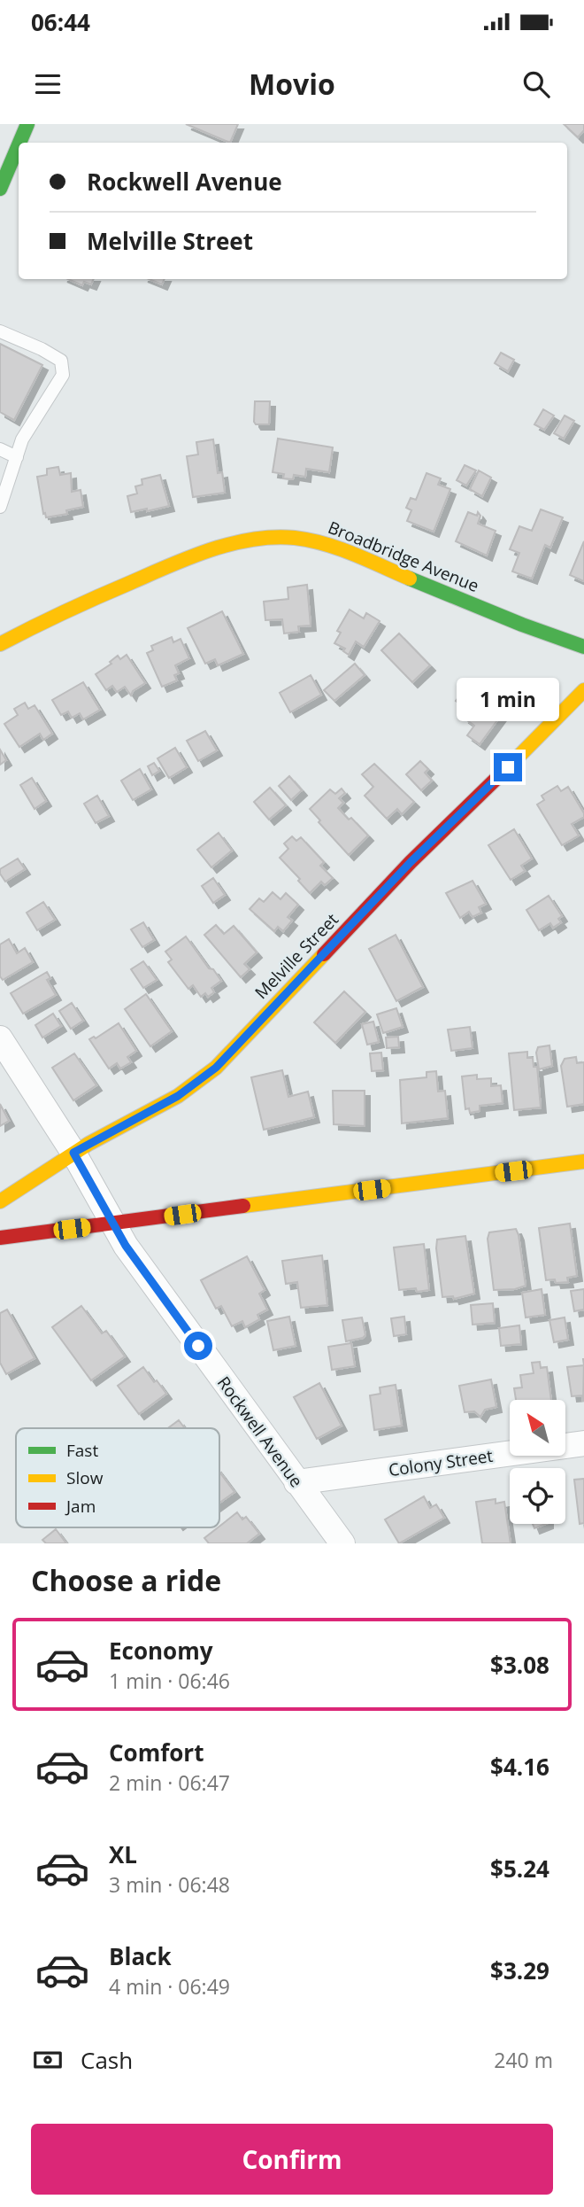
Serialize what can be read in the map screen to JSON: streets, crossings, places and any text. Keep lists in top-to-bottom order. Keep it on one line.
{"streets":{"street":["Broadbridge Avenue","Melville Street","Rockwell Avenue","Colony Street"]},"crossings":[["Melville Street","Rockwell Avenue"],["Rockwell Avenue","Colony Street"]],"legend":["Fast","Slow","Jam"],"north":"top left","page":{"status":"06:44","header":"Movio","banner":["Rockwell Avenue","Melville Street"],"bubble":"1 min","heading":"Choose a ride","list":[{"name":"Economy","note":"1 min · 06:46","value":"$3.08"},{"name":"Comfort","note":"2 min · 06:47","value":"$4.16"},{"name":"XL","note":"3 min · 06:48","value":"$5.24"},{"name":"Black","note":"4 min · 06:49","value":"$3.29"}],"pay":["Cash","240 m"],"buttons":"Confirm"}}
